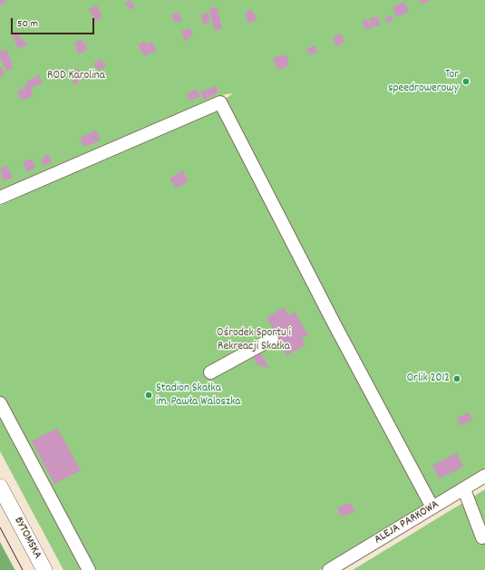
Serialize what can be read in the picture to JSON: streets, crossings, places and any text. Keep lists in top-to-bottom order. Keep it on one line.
{"streets":{"main road":["BYTOMSKA"],"street":["ALEJA PARKOWA"]},"parks":["ROD Karolina","Ośrodek Sportu i Rekreacji Skałka"],"places":["Tor speedrowerowy","Orlik 2012","Stadion Skałka im. Pawła Waloszka"],"scale_bar":"50 m"}
